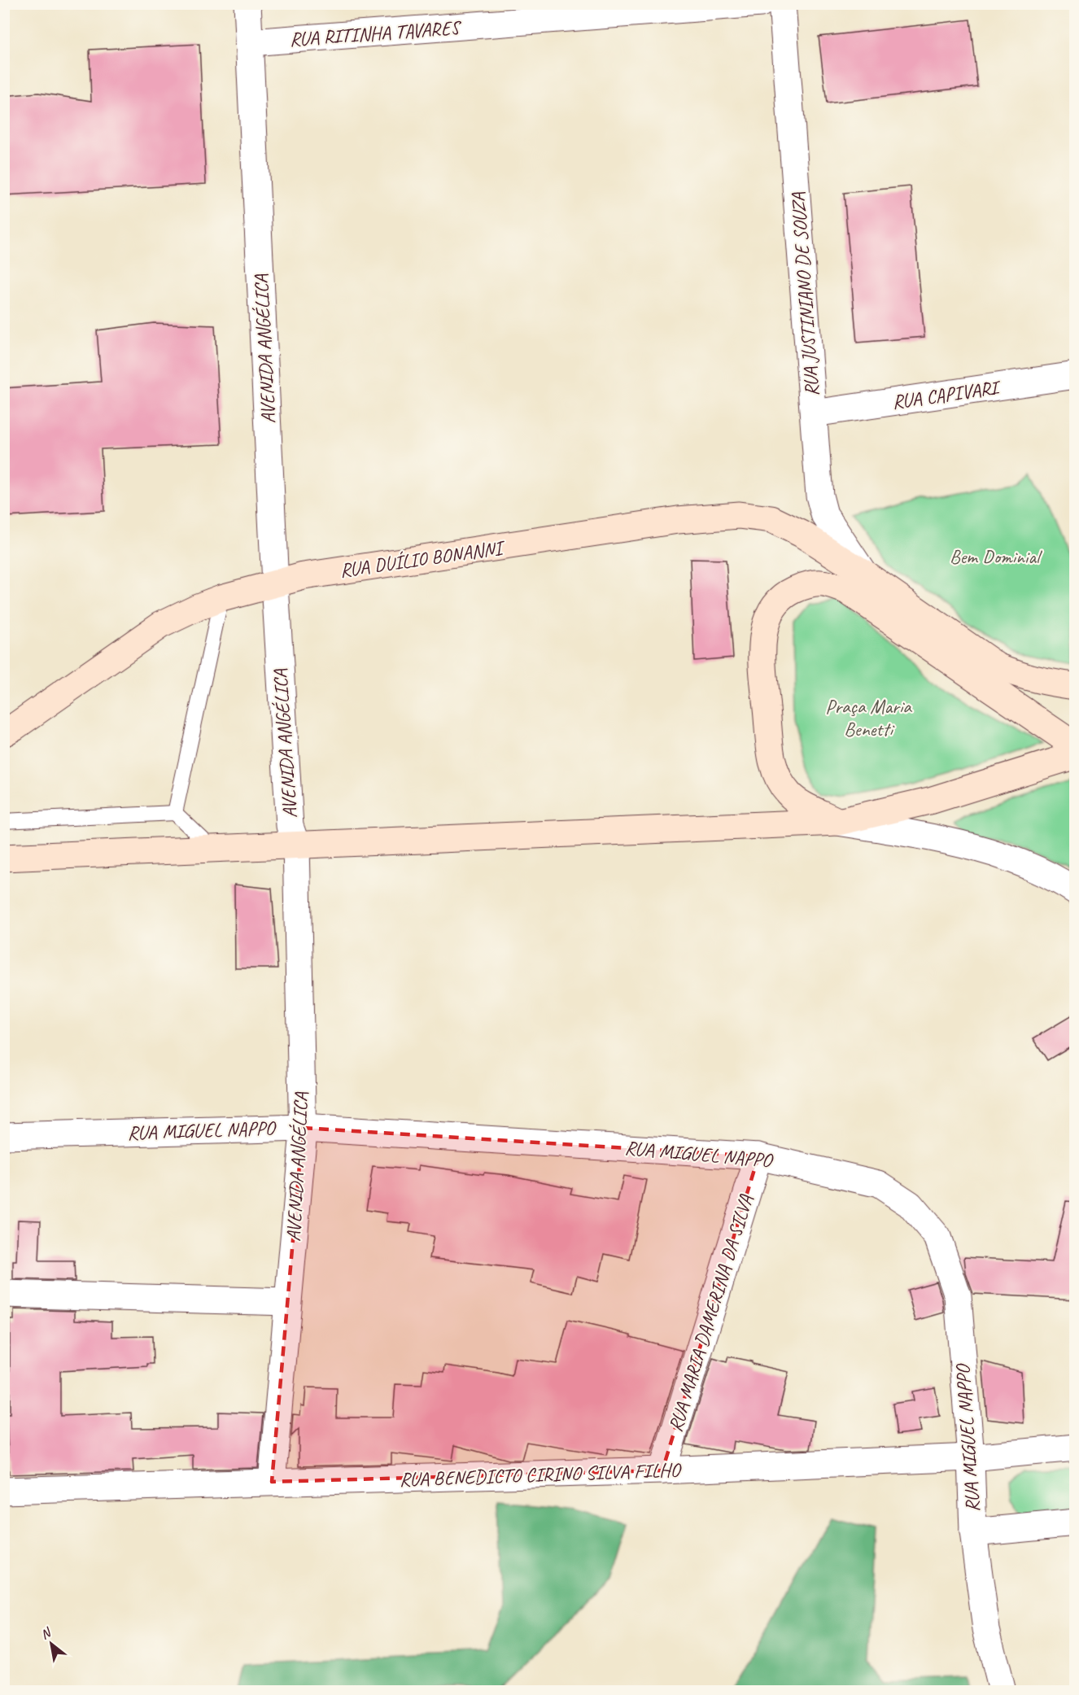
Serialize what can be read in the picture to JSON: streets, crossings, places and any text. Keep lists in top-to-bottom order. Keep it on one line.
{"streets":{"main road":["RUA DUÍLIO BONANNI"],"street":["RUA RITINHA TAVARES","RUA JUSTINIANO DE SOUZA","AVENIDA ANGÉLICA","RUA CAPIVARI","RUA MIGUEL NAPPO","RUA MARIA DAMERINA DA SILVA","RUA BENEDICTO CIRINO SILVA FILHO"]},"crossings":[["RUA RITINHA TAVARES","AVENIDA ANGÉLICA"],["RUA JUSTINIANO DE SOUZA","RUA CAPIVARI"],["RUA JUSTINIANO DE SOUZA","RUA DUÍLIO BONANNI"],["AVENIDA ANGÉLICA","RUA DUÍLIO BONANNI"],["AVENIDA ANGÉLICA","RUA MIGUEL NAPPO"],["AVENIDA ANGÉLICA","RUA BENEDICTO CIRINO SILVA FILHO"],["RUA MIGUEL NAPPO","RUA MARIA DAMERINA DA SILVA"],["RUA MIGUEL NAPPO","RUA BENEDICTO CIRINO SILVA FILHO"],["RUA MARIA DAMERINA DA SILVA","RUA BENEDICTO CIRINO SILVA FILHO"]],"parks":["Bem Dominial","Praça Maria Benetti"],"north":"top left"}
